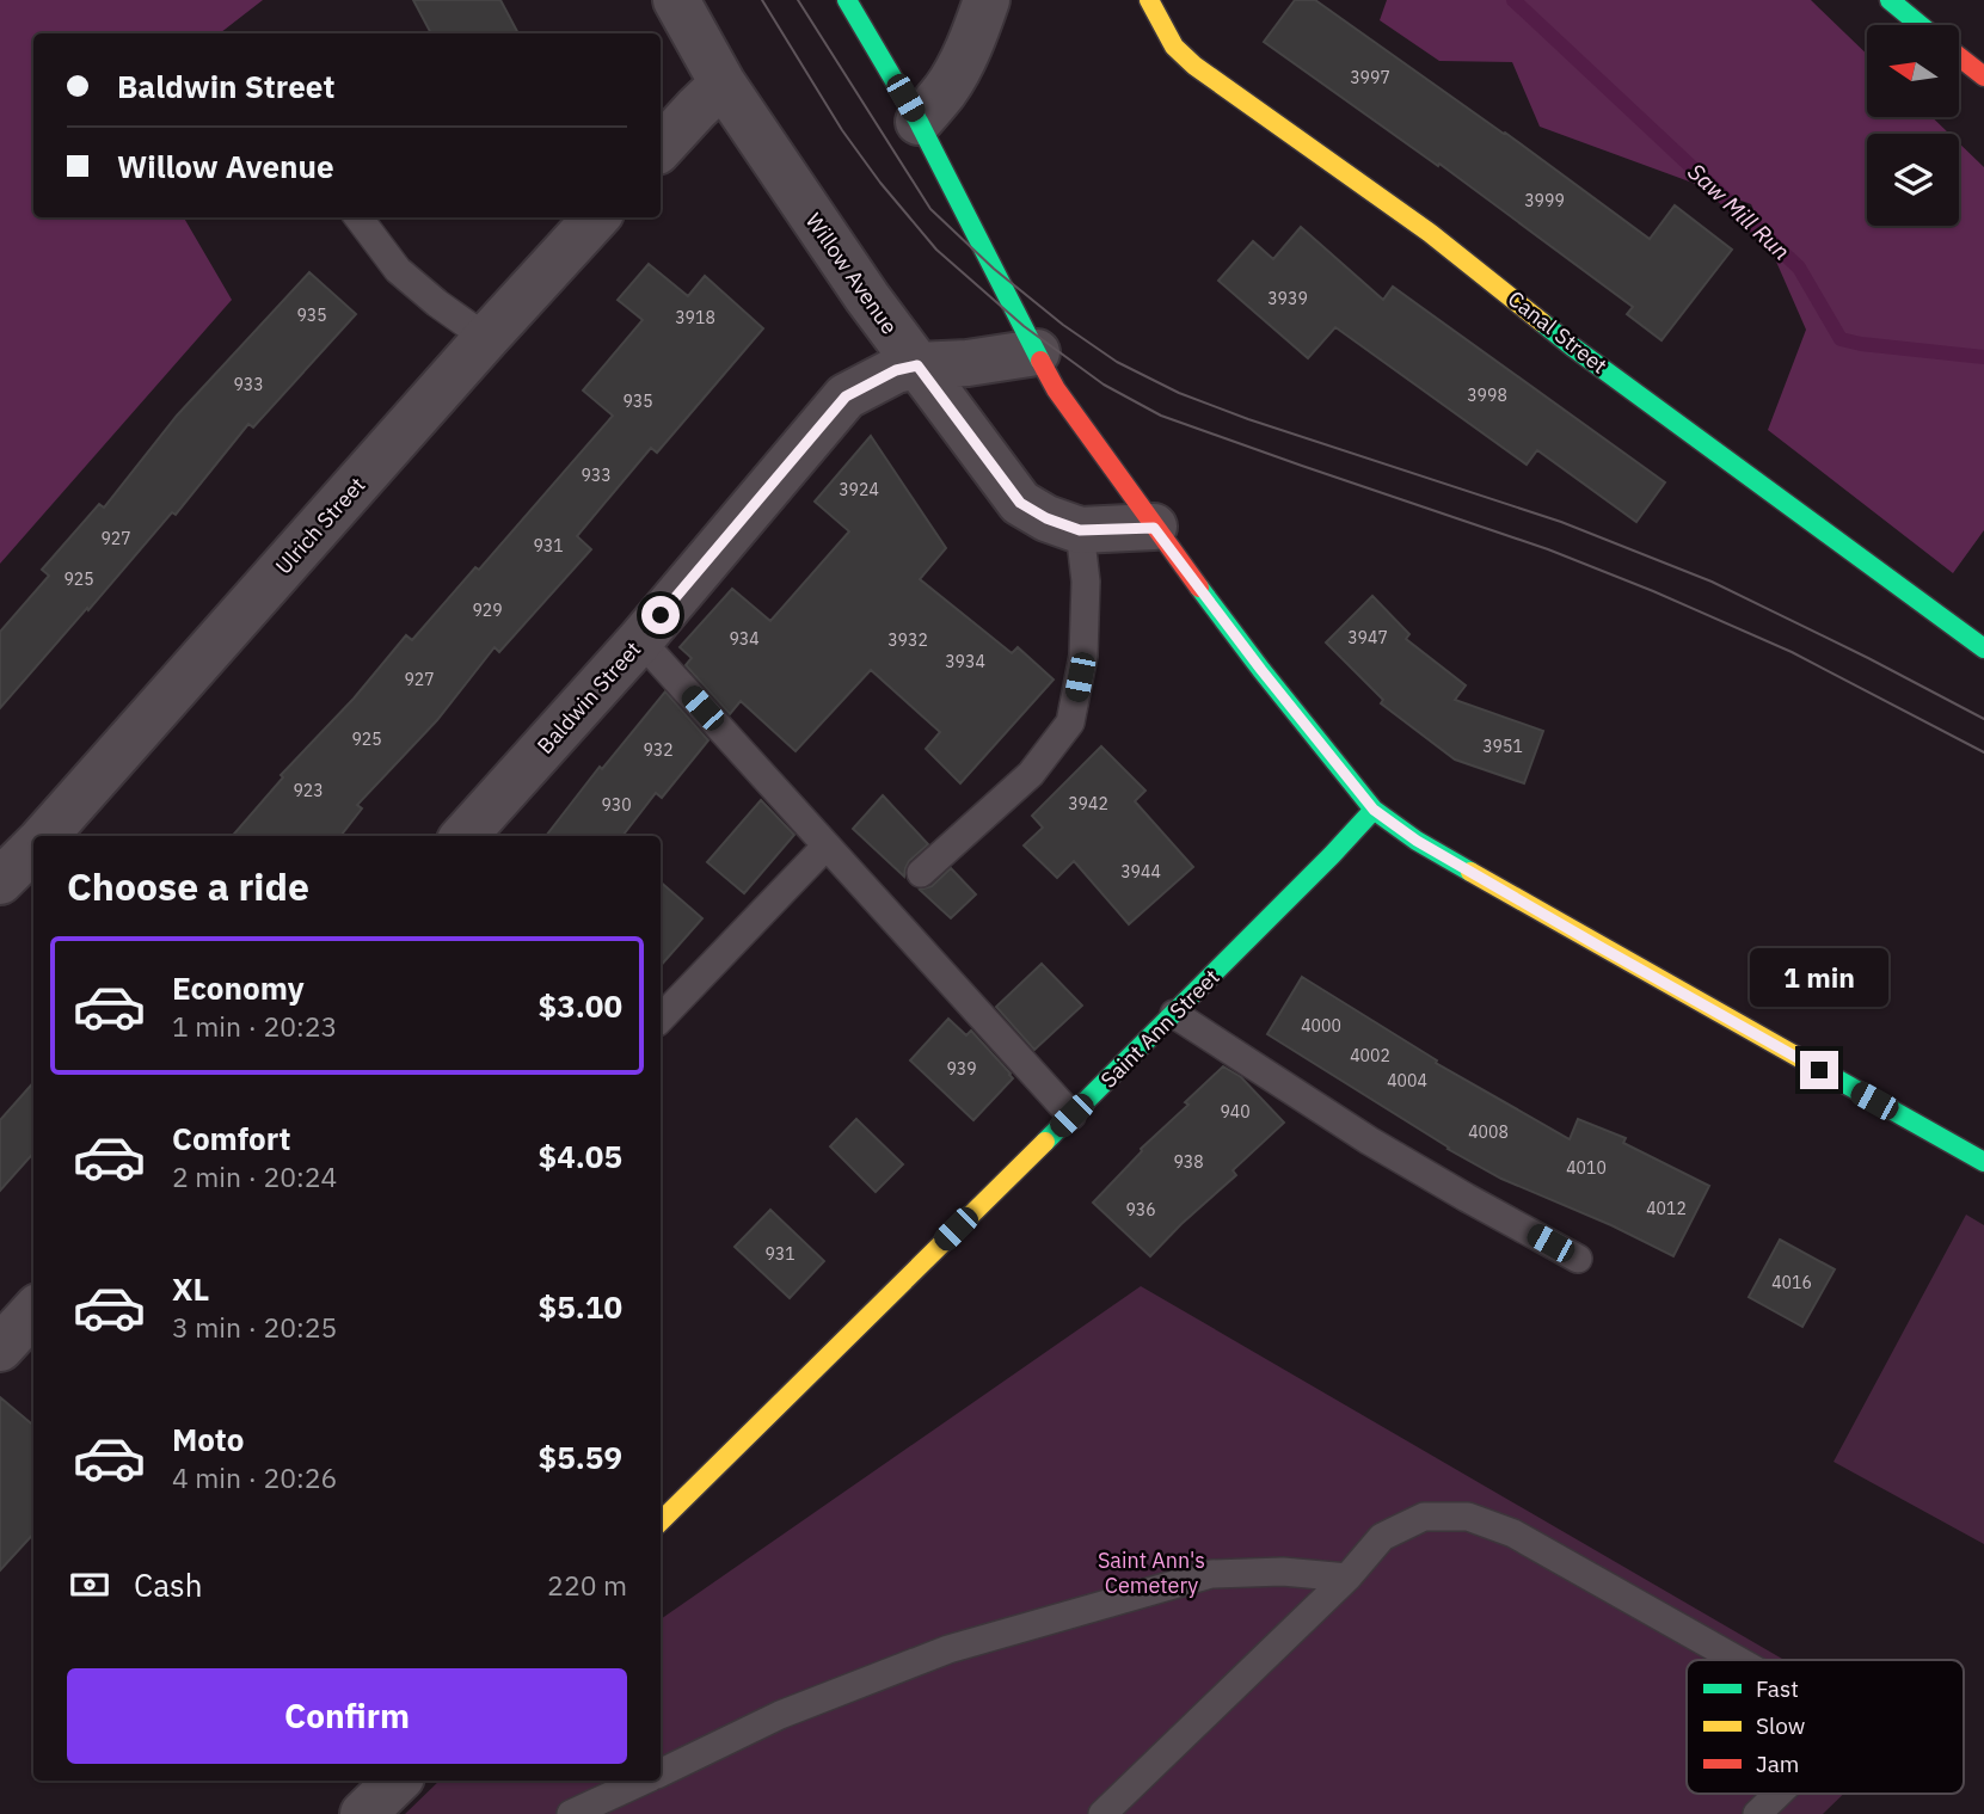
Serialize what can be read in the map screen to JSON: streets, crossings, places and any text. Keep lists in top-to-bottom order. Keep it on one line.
{"streets":{"street":["Willow Avenue","Canal Street","Ulrich Street","Baldwin Street","Saint Ann Street"]},"crossings":[["Willow Avenue","Baldwin Street"]],"water":["Saw Mill Run"],"parks":["Saint Ann's Cemetery"],"house_numbers":["3997","3999","3939","935","3918","933","3998","935","933","3924","927","931","925","929","3947","934","3932","3934","927","925","3951","932","923","3942","930","3944","4000","4002","939","4004","940","4008","938","4010","4012","936","931","4016"],"legend":["Fast","Slow","Jam"],"north":"left","page":{"banner":["Baldwin Street","Willow Avenue"],"heading":"Choose a ride","list":[{"name":"Economy","note":"1 min · 20:23","value":"$3.00"},{"name":"Comfort","note":"2 min · 20:24","value":"$4.05"},{"name":"XL","note":"3 min · 20:25","value":"$5.10"},{"name":"Moto","note":"4 min · 20:26","value":"$5.59"}],"bubble":"1 min","pay":["Cash","220 m"],"buttons":"Confirm"}}
